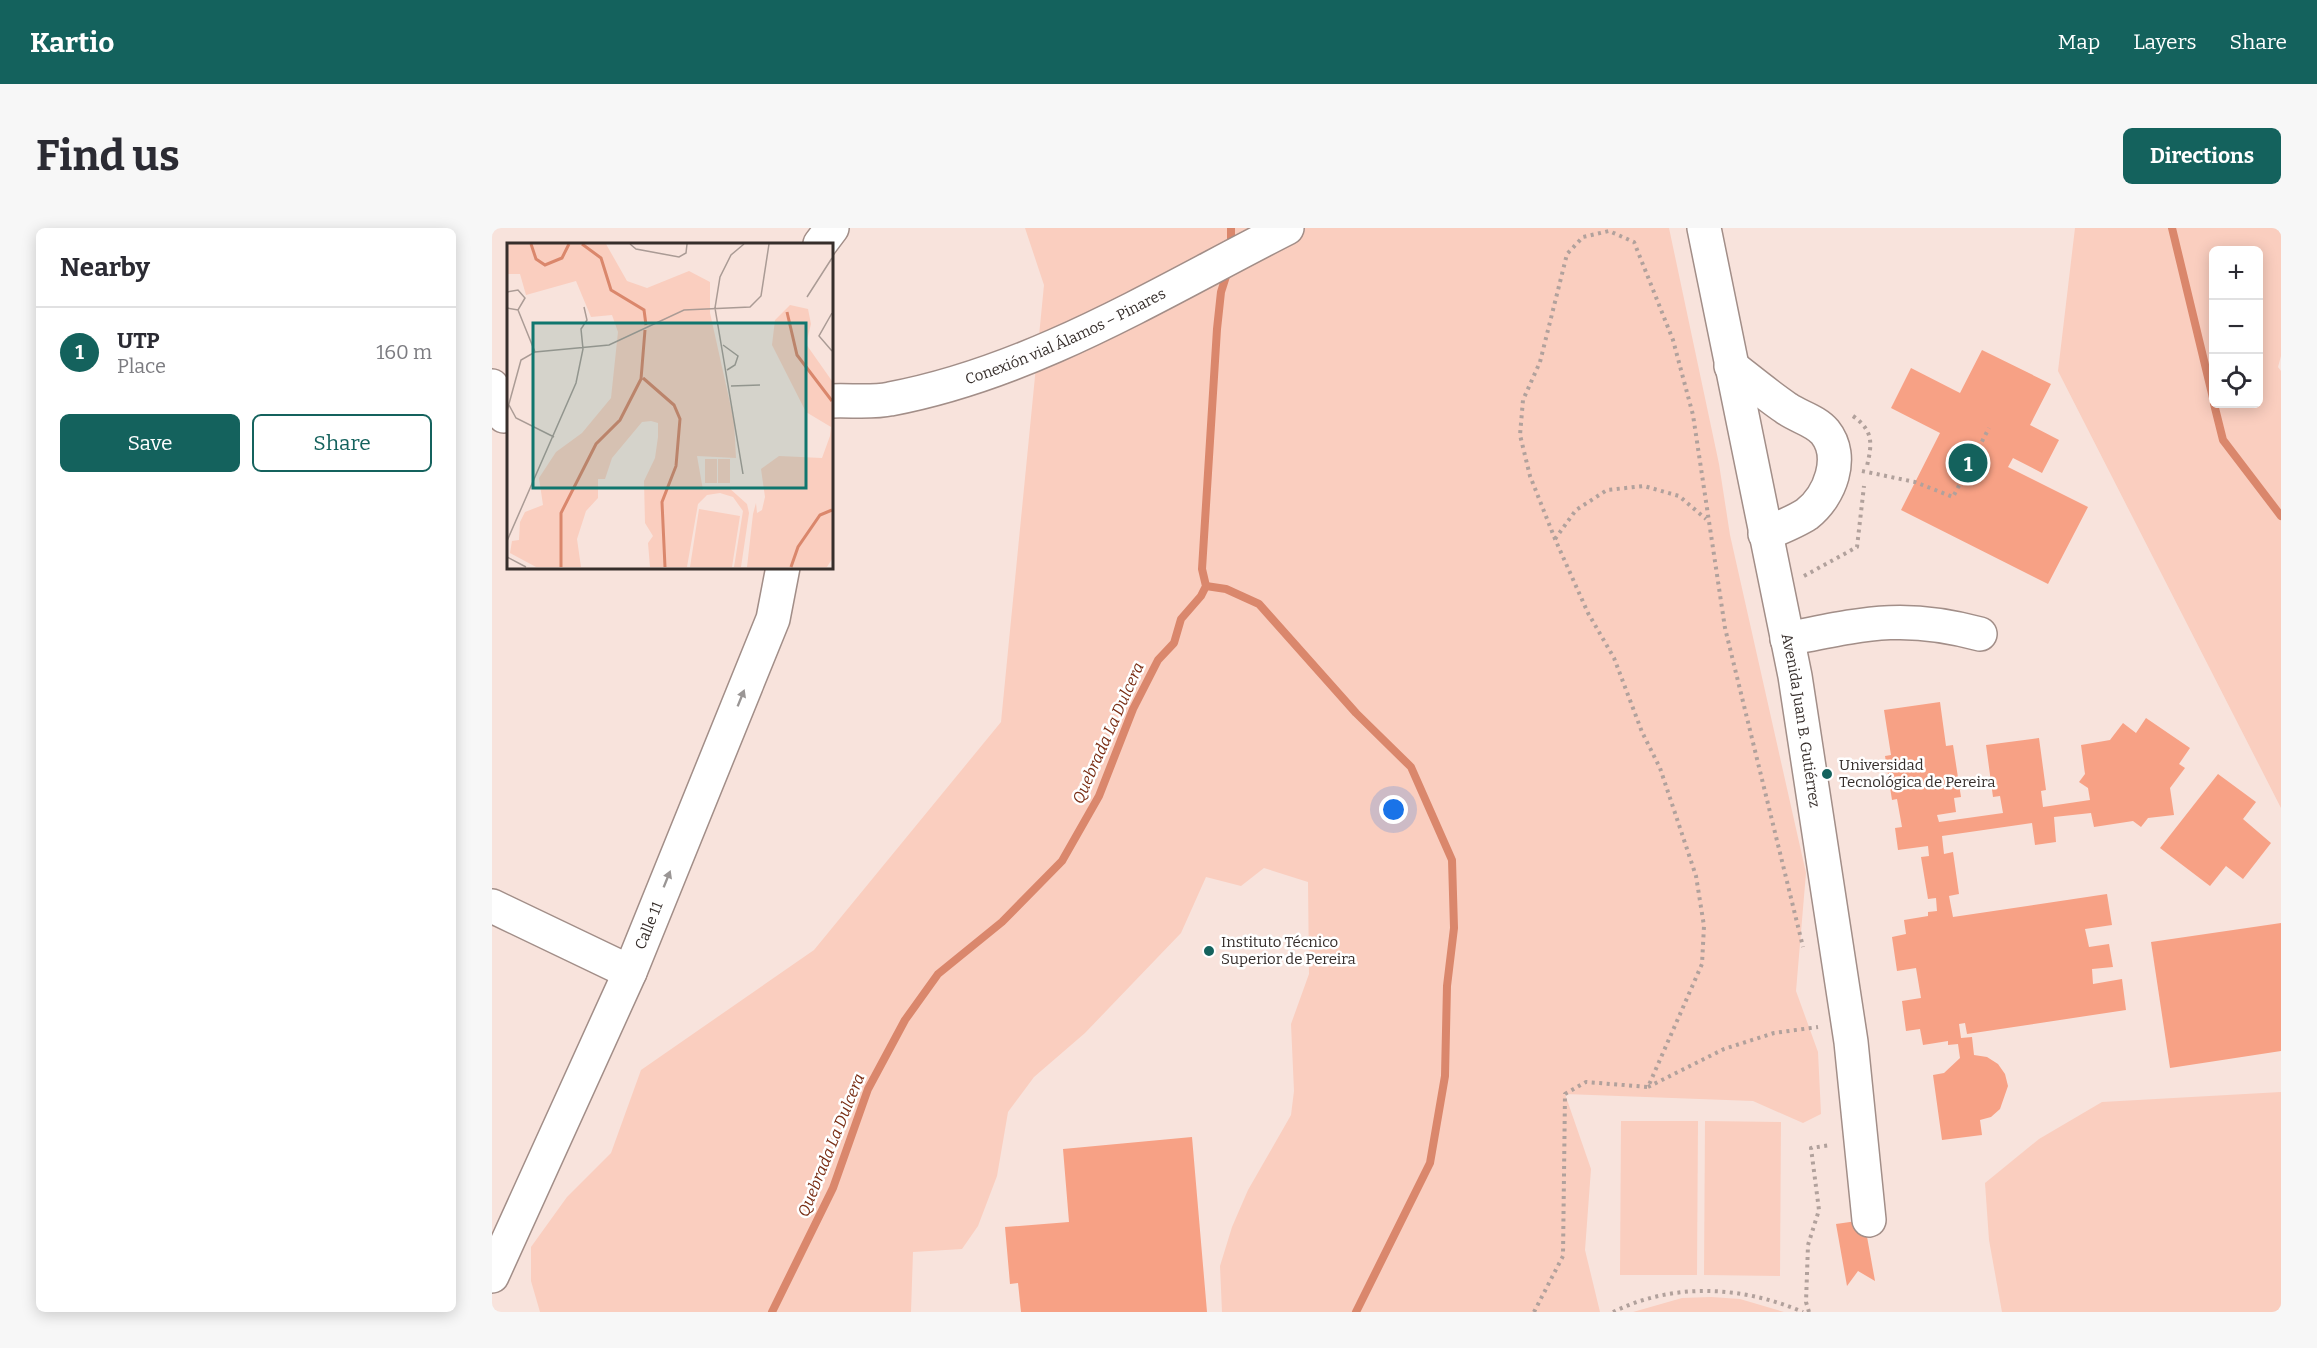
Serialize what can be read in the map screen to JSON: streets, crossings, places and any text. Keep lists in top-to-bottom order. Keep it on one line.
{"streets":{"street":["Conexión vial Álamos – Pinares","Avenida Juan B. Gutiérrez","Calle 11"]},"one_way":["Calle 11"],"water":["Quebrada La Dulcera"],"places":["Universidad Tecnológica de Pereira","Instituto Técnico Superior de Pereira"],"page":{"header":"Kartio","nav":["Map","Layers","Share"],"buttons":["Directions",["Save","Share"]],"title":"Find us","heading":"Nearby","map_buttons":["+","−"],"list":[{"mark":"1","name":"UTP","note":"Place","value":"160 m"}],"pins":"1"}}
